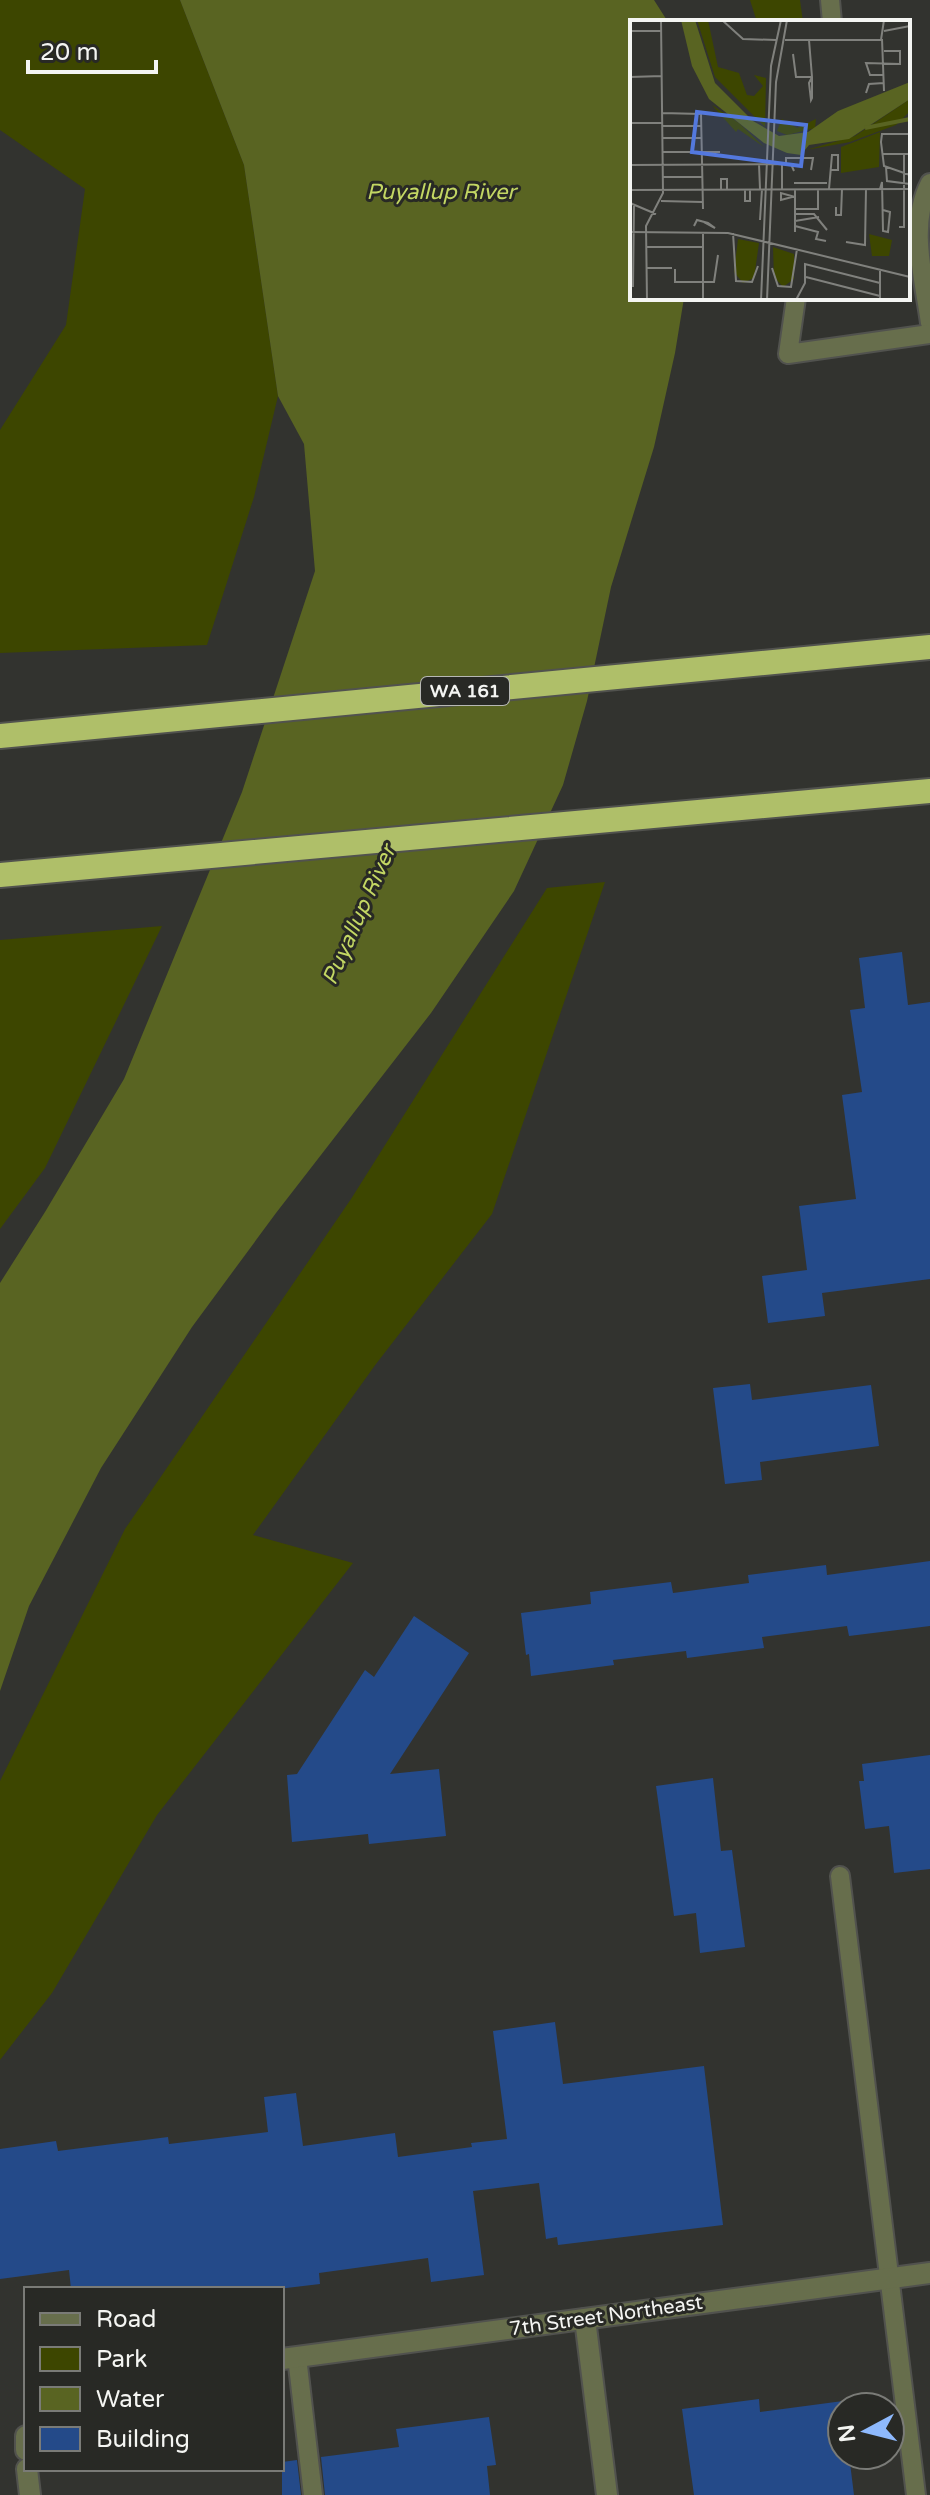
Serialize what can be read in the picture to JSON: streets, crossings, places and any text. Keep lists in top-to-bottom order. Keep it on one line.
{"streets":{"highway":["WA 161"],"street":["7th Street Northeast"]},"water":["Puyallup River"],"legend":["Road","Park","Water","Building"],"scale_bar":"20 m","north":"left"}
